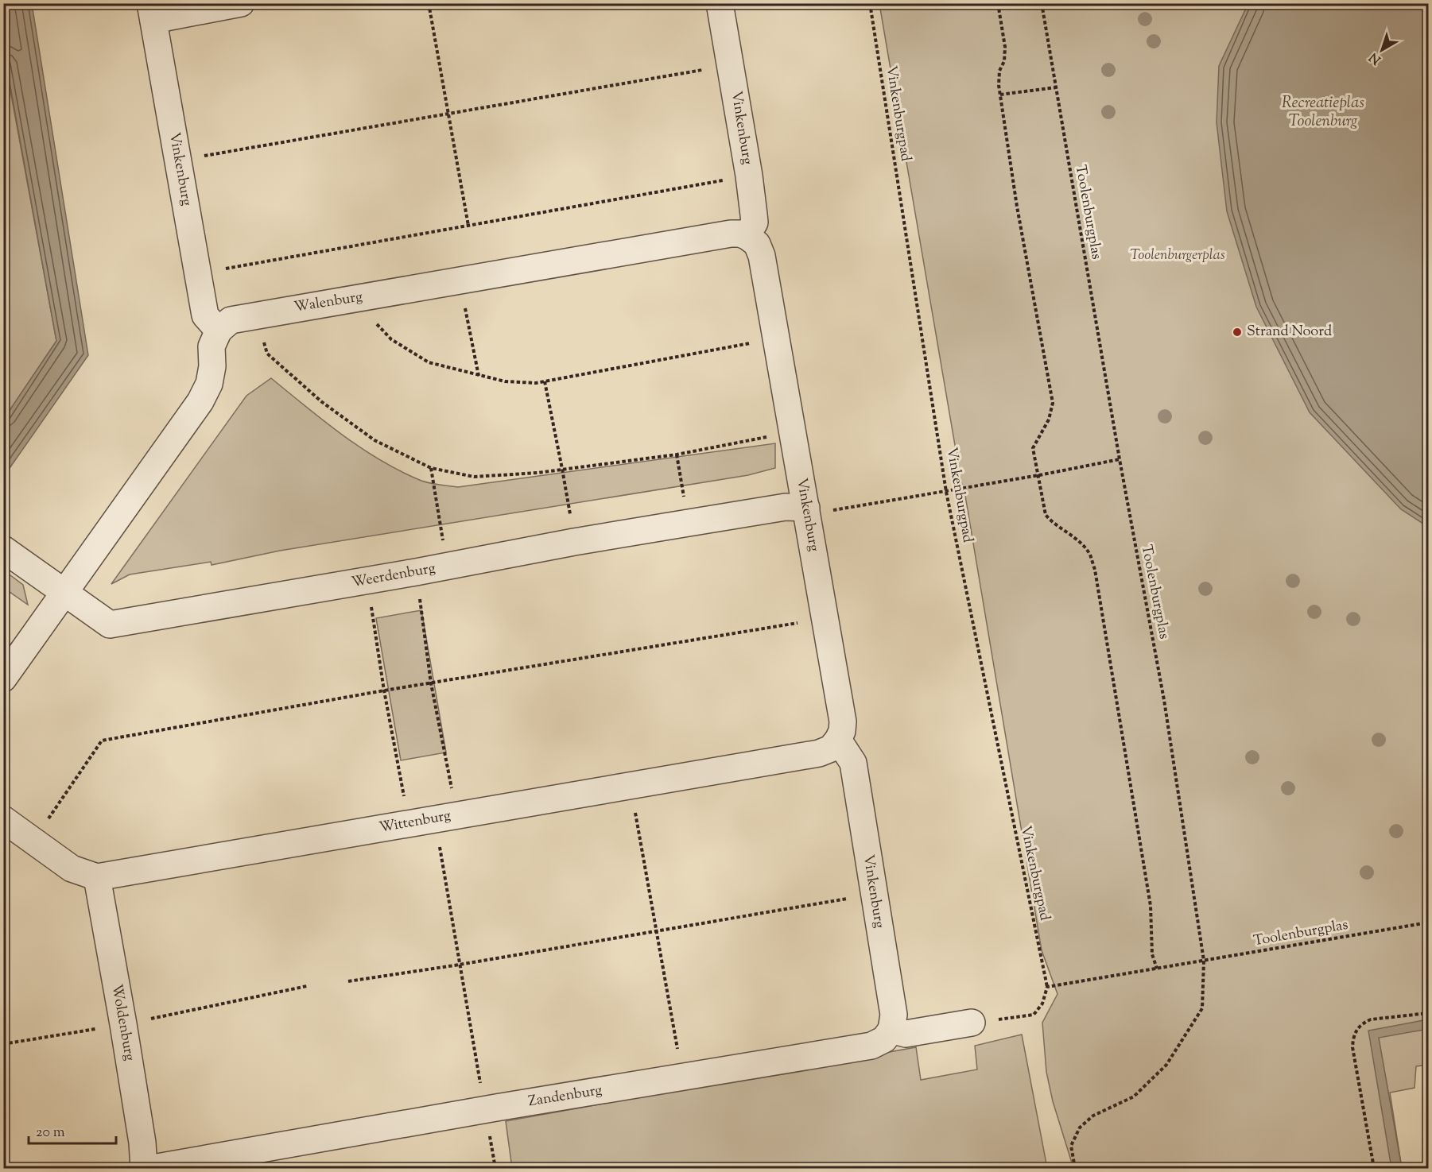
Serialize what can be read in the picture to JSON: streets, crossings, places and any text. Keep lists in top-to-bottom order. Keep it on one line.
{"streets":{"street":["Vinkenburg","Walenburg","Weerdenburg","Wittenburg","Woldenburg","Zandenburg"],"path":["Vinkenburgpad","Toolenburgplas"]},"crossings":[["Vinkenburg","Walenburg"],["Vinkenburg","Weerdenburg"],["Vinkenburg","Wittenburg"],["Vinkenburg","Zandenburg"],["Wittenburg","Woldenburg"]],"water":["Recreatieplas Toolenburg"],"parks":["Toolenburgerplas"],"places":["Strand Noord"],"scale_bar":"20 m","north":"bottom left"}
